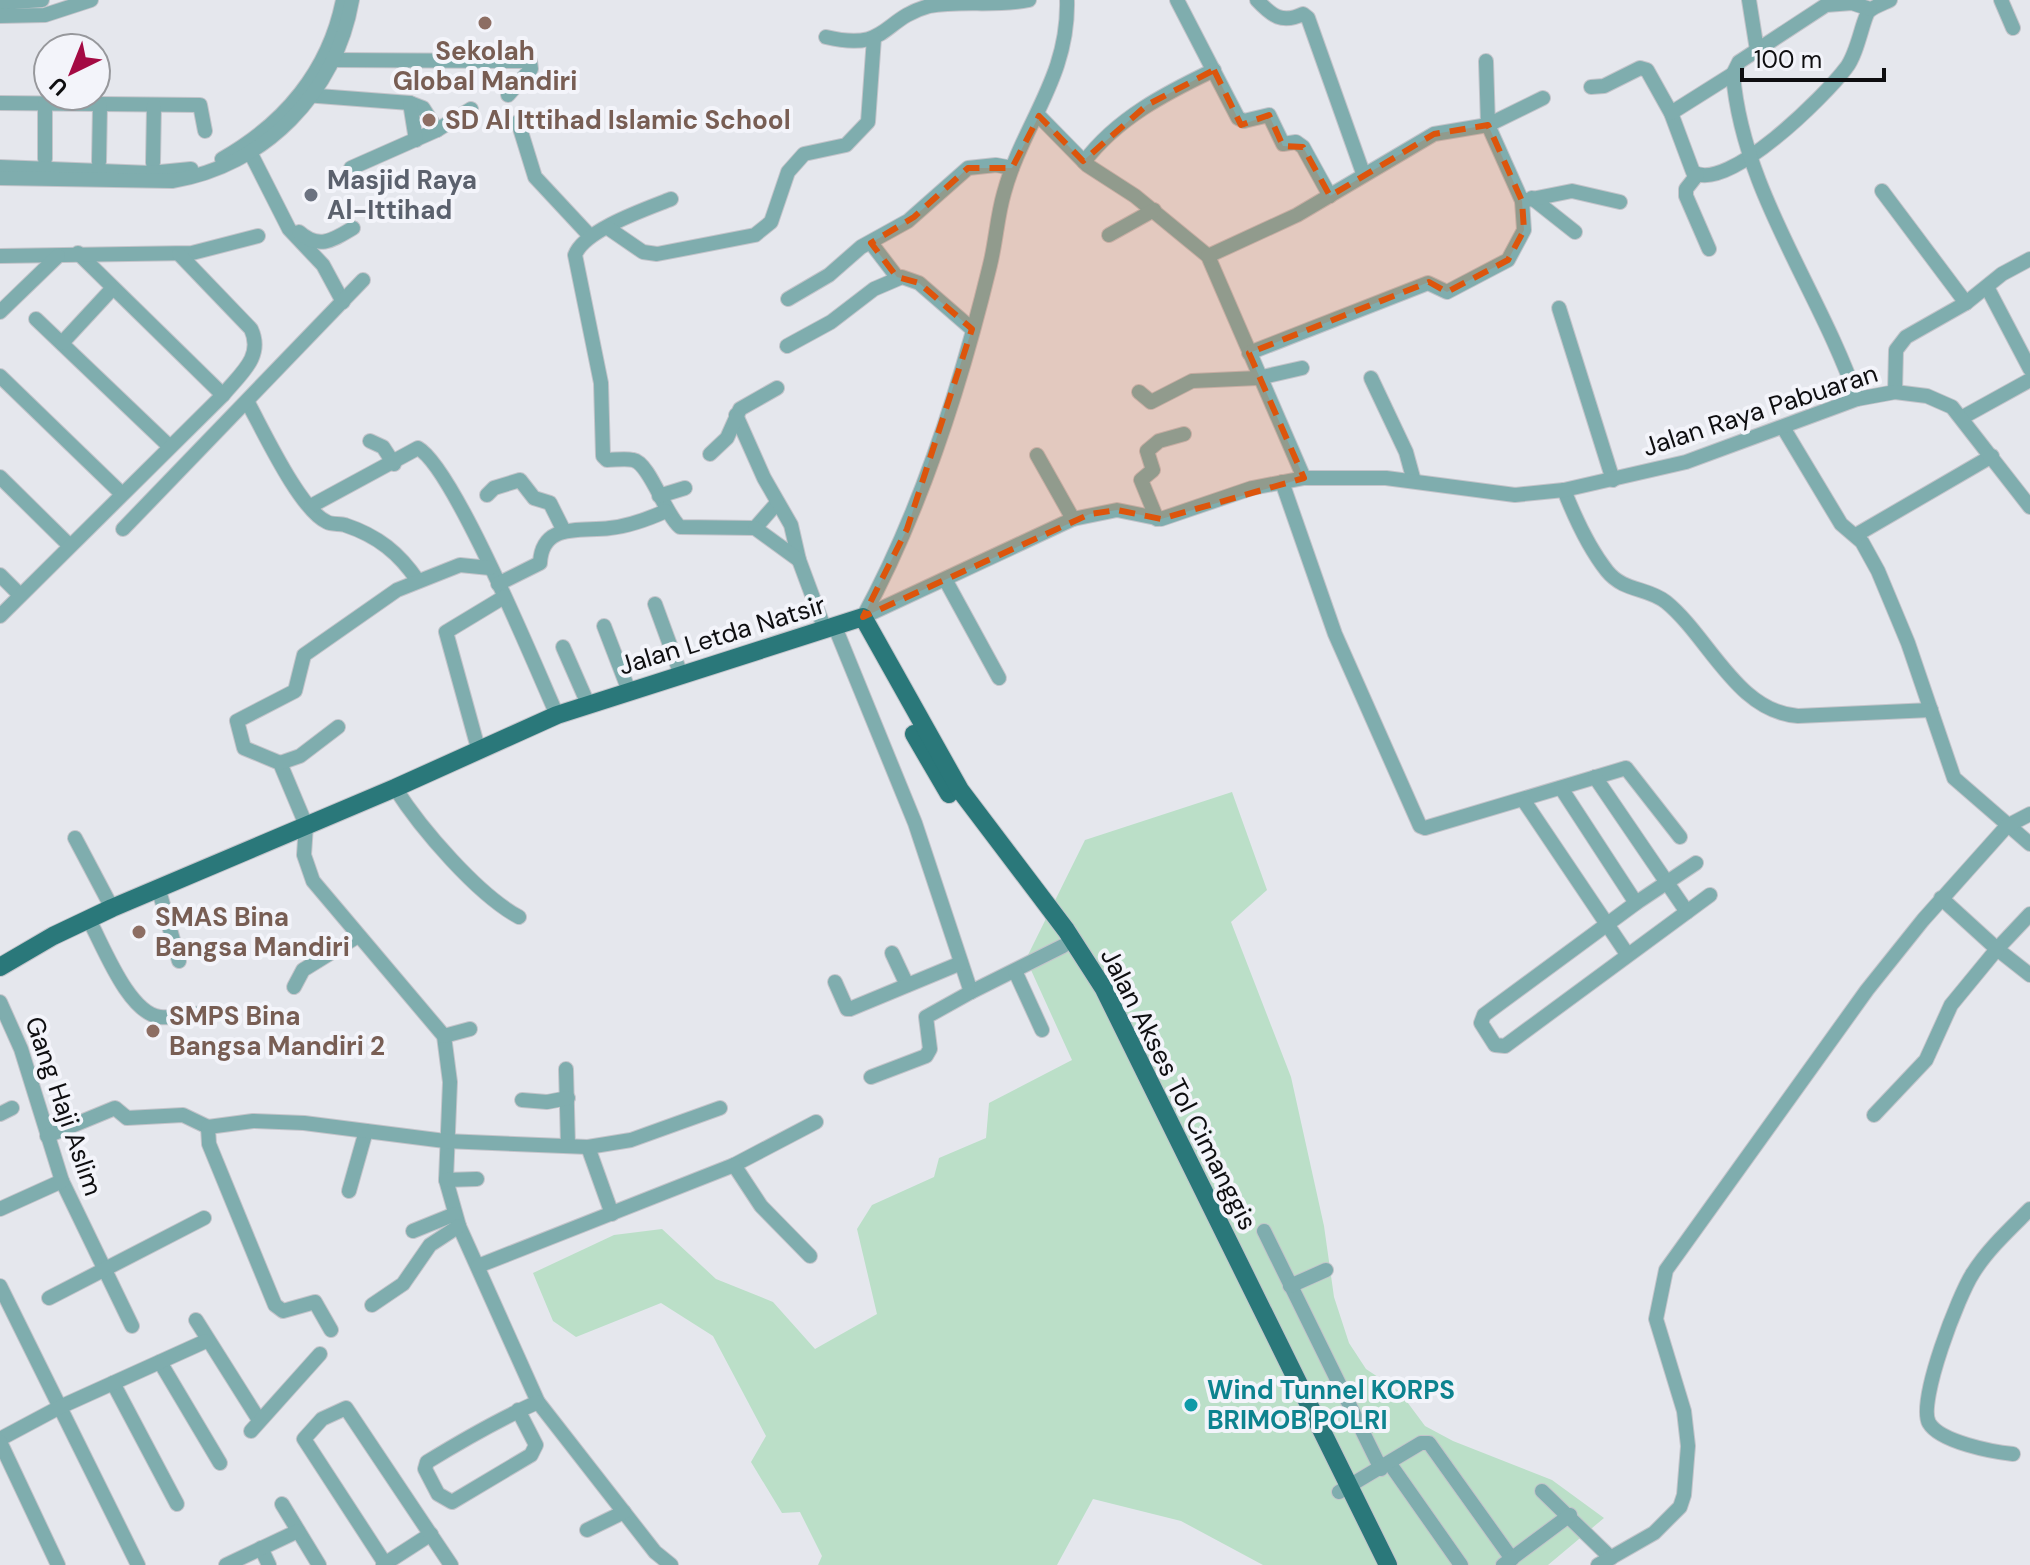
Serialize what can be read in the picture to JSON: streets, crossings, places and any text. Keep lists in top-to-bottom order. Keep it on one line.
{"streets":{"main road":["Jalan Letda Natsir","Jalan Akses Tol Cimanggis"],"street":["Jalan Raya Pabuaran","Gang Haji Aslim"]},"crossings":[["Jalan Raya Pabuaran","Jalan Letda Natsir"],["Jalan Raya Pabuaran","Jalan Akses Tol Cimanggis"],["Jalan Letda Natsir","Jalan Akses Tol Cimanggis"]],"places":["Sekolah Global Mandiri","SD Al Ittihad Islamic School","Masjid Raya Al-Ittihad","SMAS Bina Bangsa Mandiri","SMPS Bina Bangsa Mandiri 2","Wind Tunnel KORPS BRIMOB POLRI"],"scale_bar":"100 m","north":"bottom left"}
